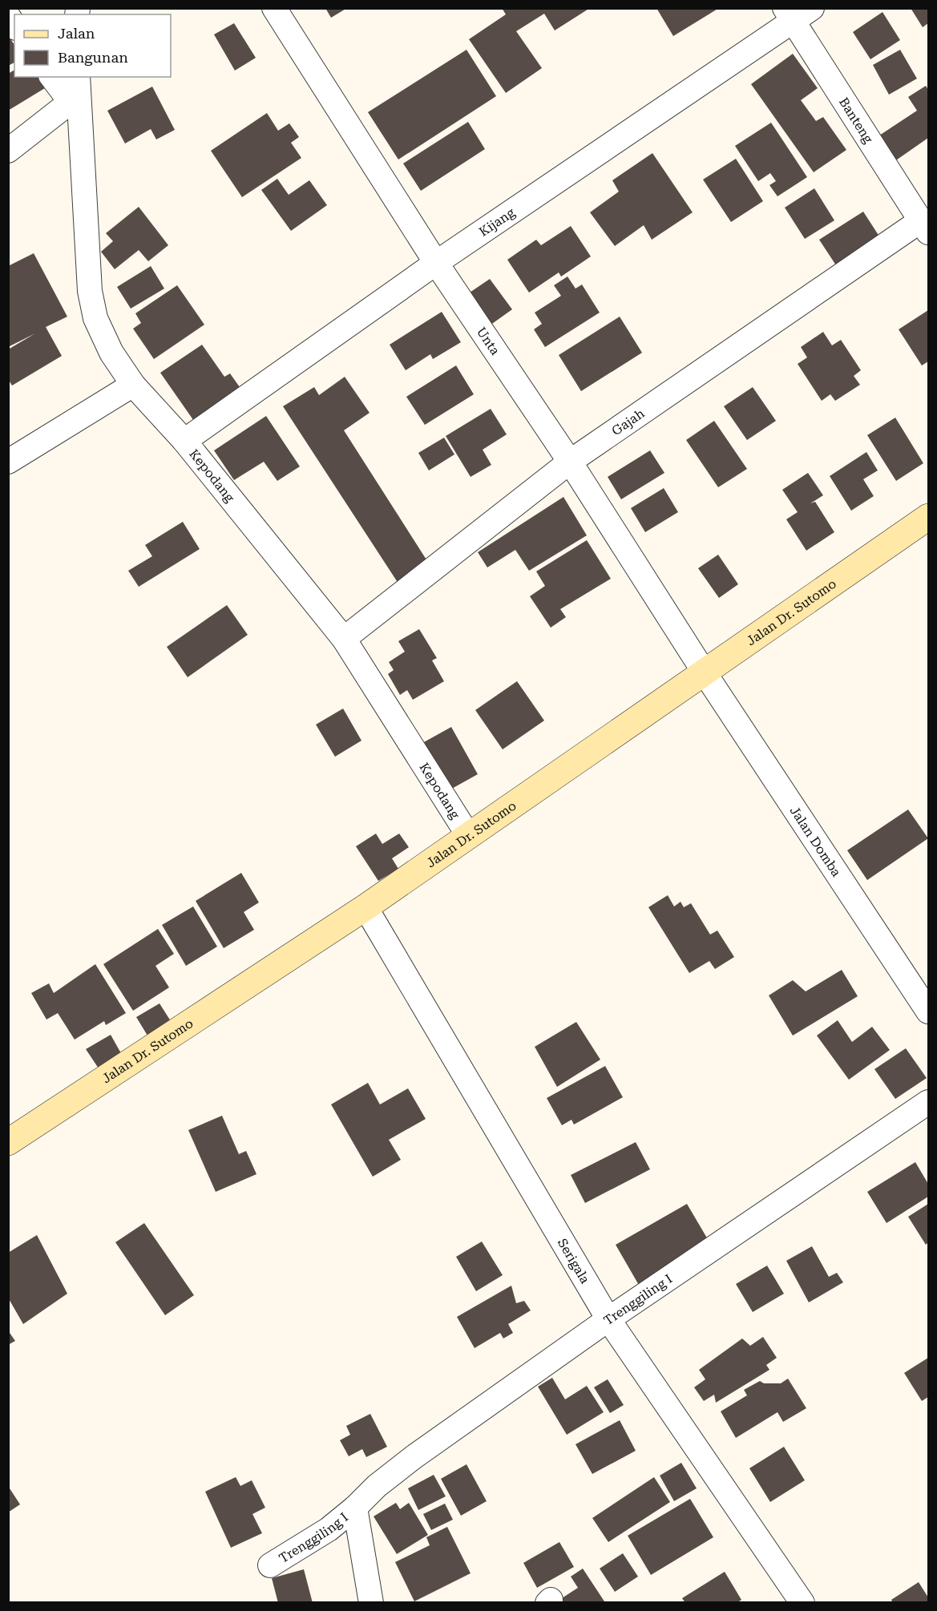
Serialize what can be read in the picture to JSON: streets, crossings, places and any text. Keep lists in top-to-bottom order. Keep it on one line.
{"streets":{"street":["Banteng","Kijang","Unta","Gajah","Kepodang","Jalan Dr. Sutomo","Jalan Domba","Serigala","Trenggiling I"]},"crossings":[["Banteng","Kijang"],["Banteng","Gajah"],["Kijang","Unta"],["Kijang","Kepodang"],["Unta","Gajah"],["Unta","Jalan Dr. Sutomo"],["Unta","Jalan Domba"],["Gajah","Kepodang"],["Kepodang","Jalan Dr. Sutomo"],["Jalan Dr. Sutomo","Jalan Domba"],["Jalan Dr. Sutomo","Serigala"],["Serigala","Trenggiling I"]],"legend":["Jalan","Bangunan"]}
